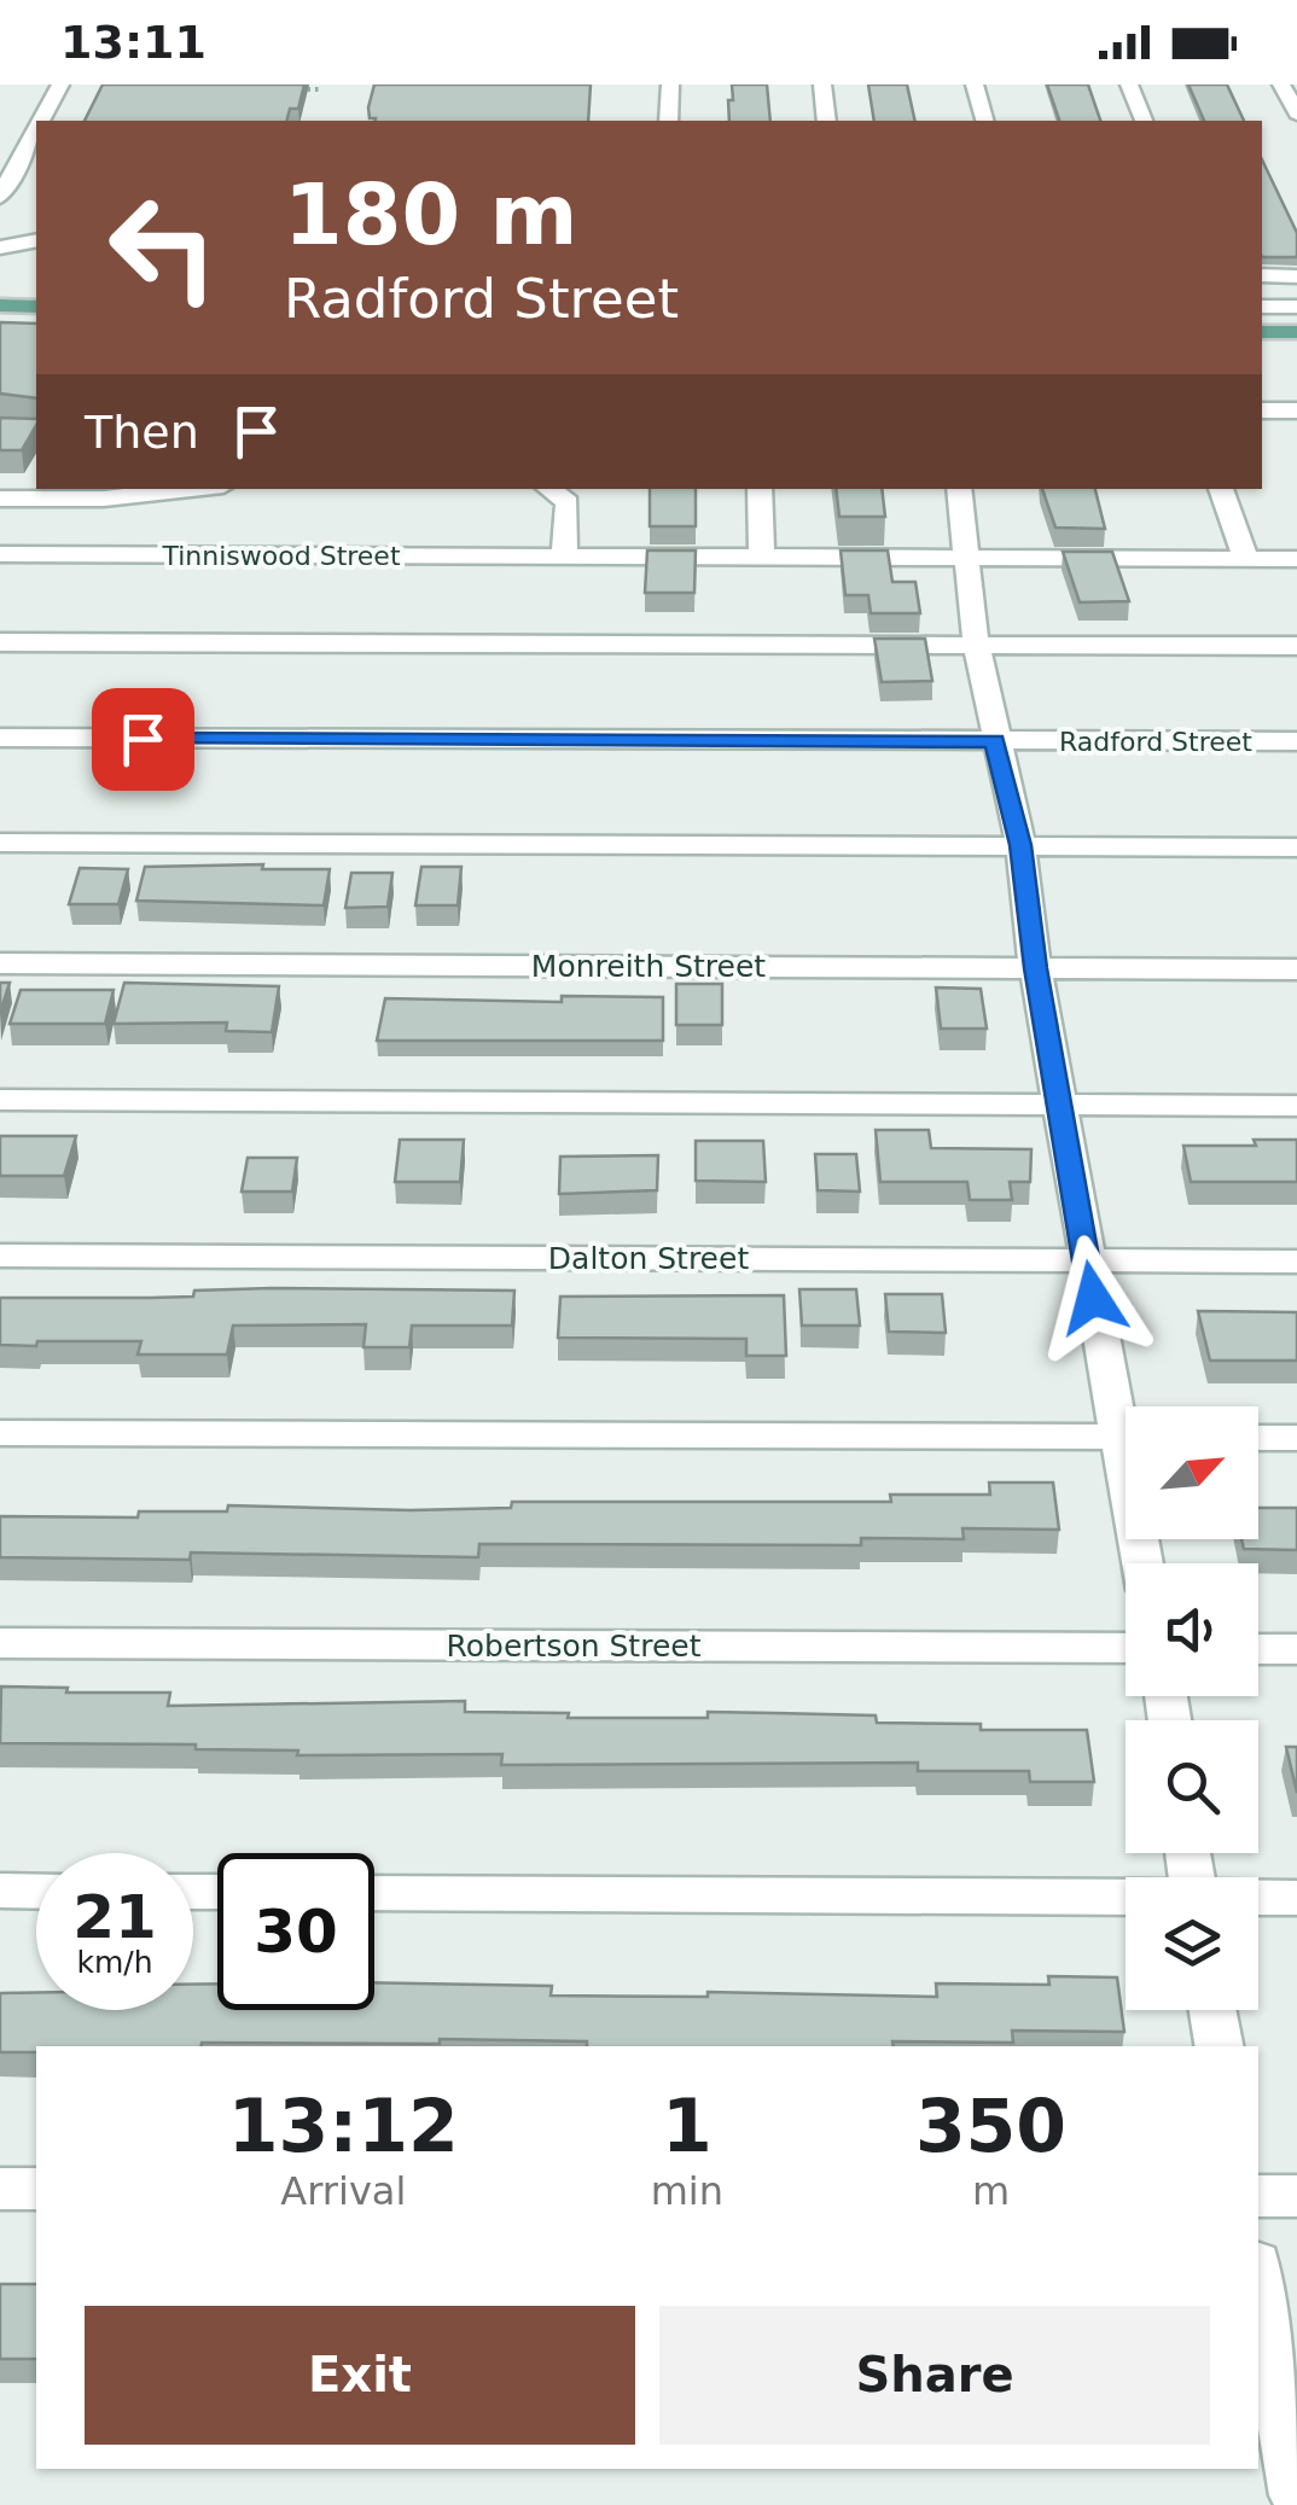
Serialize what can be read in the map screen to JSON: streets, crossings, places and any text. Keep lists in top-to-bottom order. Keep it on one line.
{"streets":{"street":["Tinniswood Street","Radford Street","Monreith Street","Dalton Street","Robertson Street"]},"north":"top right","page":{"status":"13:11","turn":["180 m","Radford Street"],"then":"Then","speed":"21 km/h","limit":"30","eta":["13:12","Arrival","1","min","350","m"],"buttons":["Exit","Share"]}}
